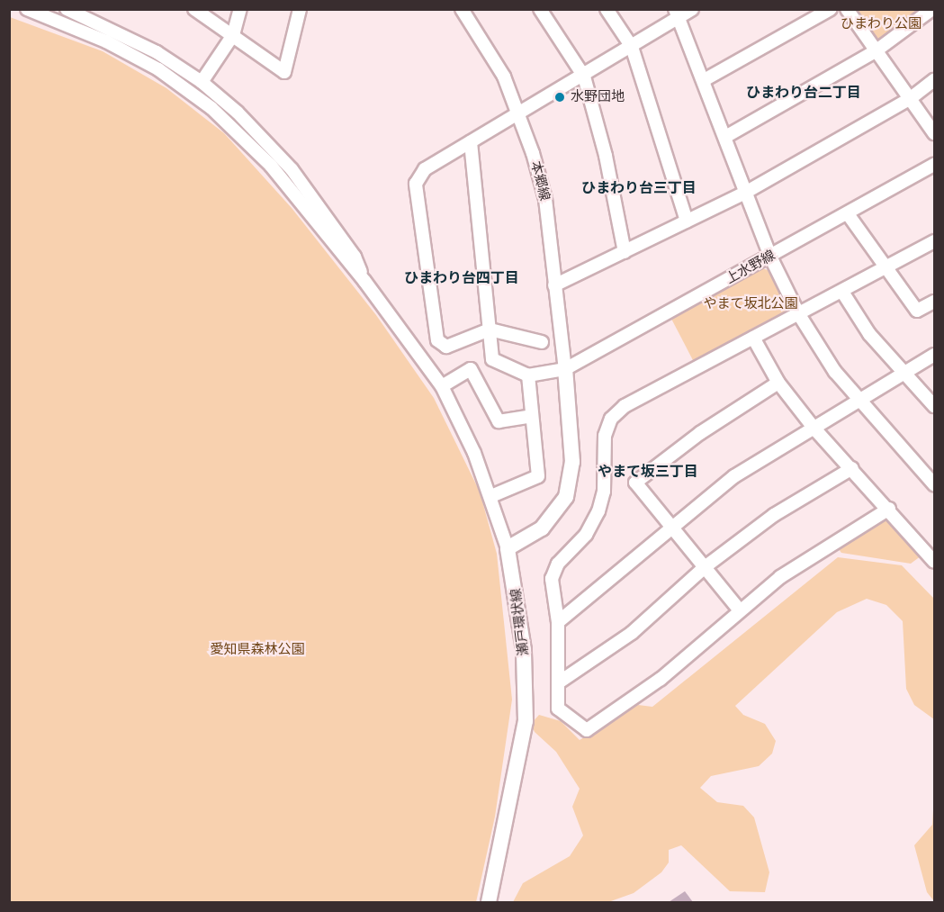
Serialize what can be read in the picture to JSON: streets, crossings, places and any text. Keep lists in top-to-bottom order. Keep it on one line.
{"streets":{"main road":["瀬戸環状線"],"street":["本郷線","上水野線"]},"crossings":[["本郷線","上水野線"]],"districts":["ひまわり台二丁目","ひまわり台三丁目","ひまわり台四丁目","やまて坂三丁目"],"parks":["ひまわり公園","やまて坂北公園","愛知県森林公園"],"places":["水野団地"]}
